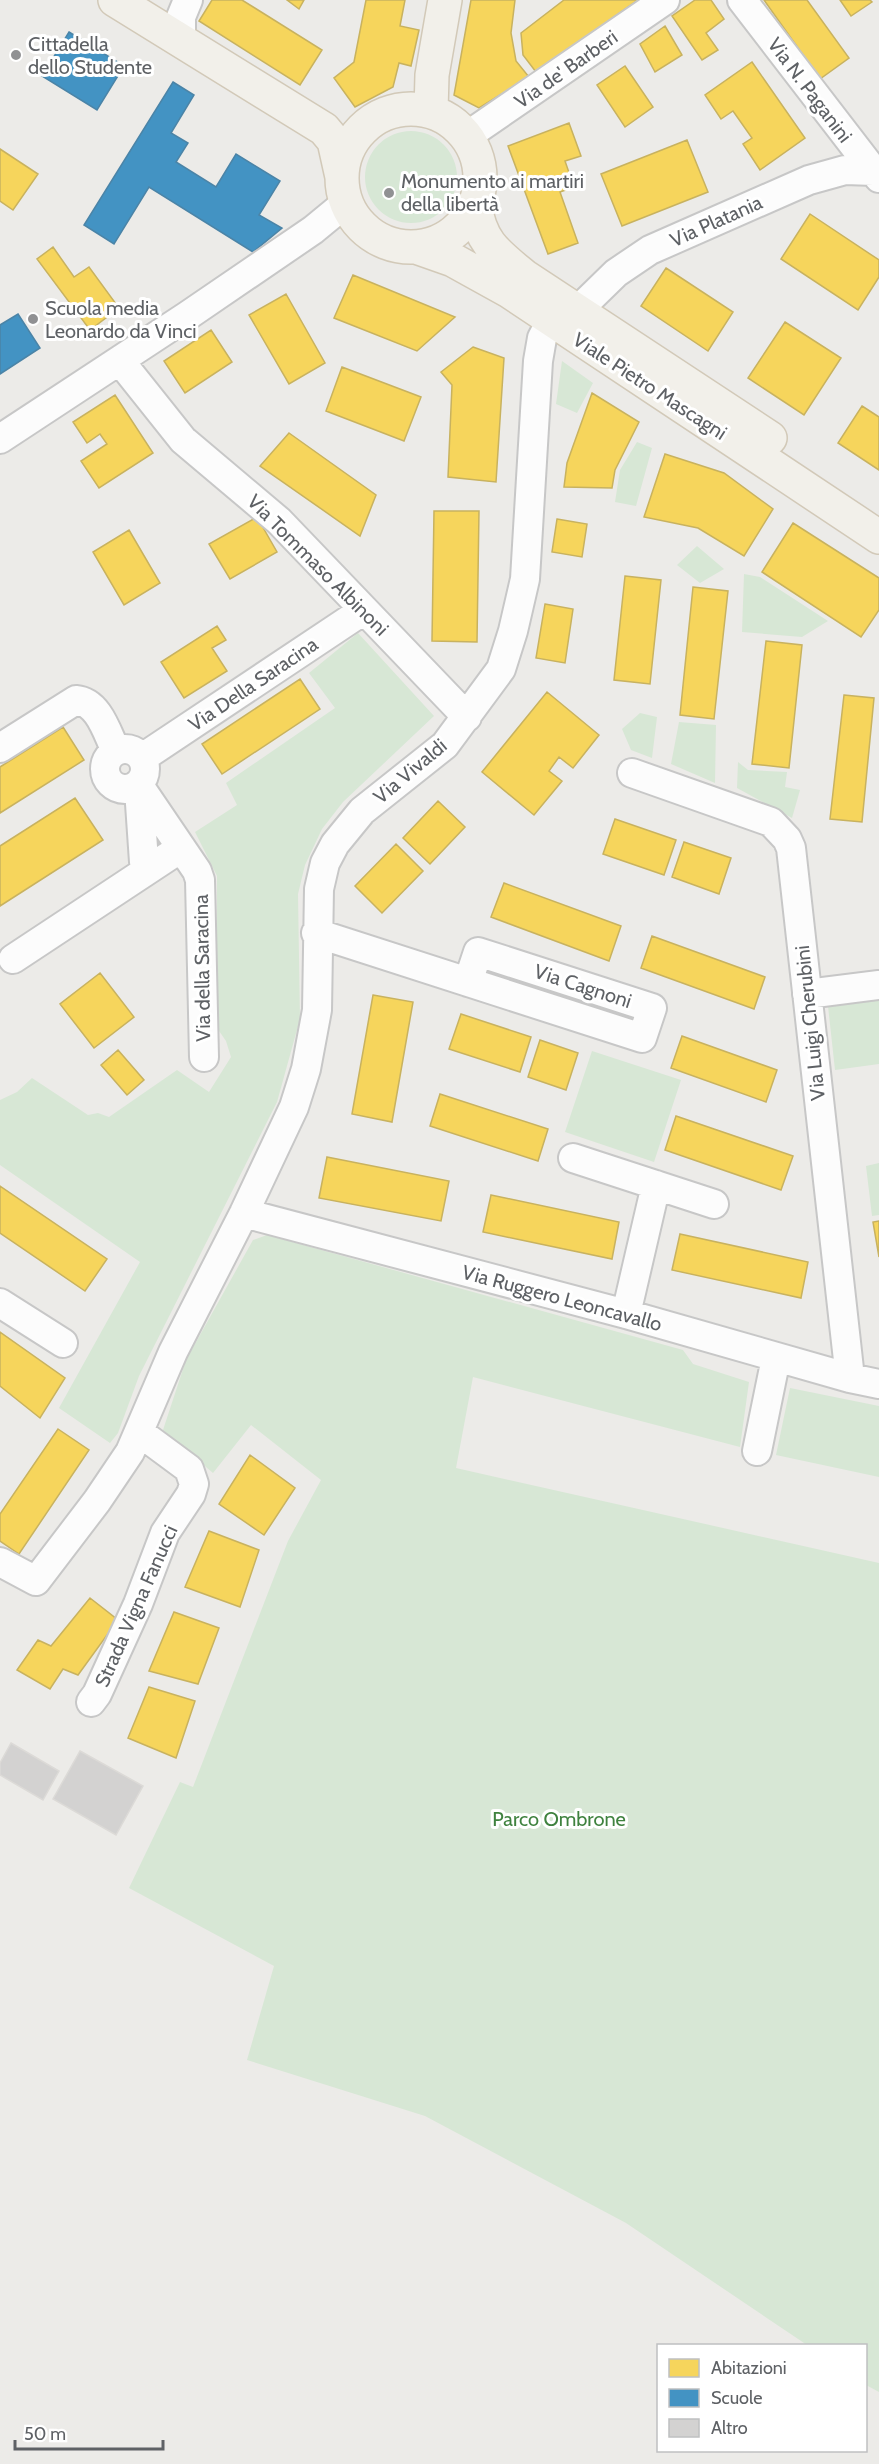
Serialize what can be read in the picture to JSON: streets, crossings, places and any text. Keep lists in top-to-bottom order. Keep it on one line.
{"streets":{"main road":["Viale Pietro Mascagni"],"street":["Via de' Barberi","Via N. Paganini","Via Platania","Via Tommaso Albinoni","Via Della Saracina","Via Vivaldi","Via della Saracina","Via Cagnoni","Via Luigi Cherubini","Via Ruggero Leoncavallo","Strada Vigna Fanucci"]},"crossings":[["Via de' Barberi","Viale Pietro Mascagni"],["Via N. Paganini","Via Platania"],["Via Platania","Viale Pietro Mascagni"],["Via Platania","Via Vivaldi"],["Viale Pietro Mascagni","Via Vivaldi"],["Via Tommaso Albinoni","Via Della Saracina"],["Via Tommaso Albinoni","Via Vivaldi"],["Via Della Saracina","Via della Saracina"],["Via Vivaldi","Via Cagnoni"],["Via Vivaldi","Via Ruggero Leoncavallo"],["Via Luigi Cherubini","Via Ruggero Leoncavallo"]],"parks":["Parco Ombrone"],"places":["Cittadella dello Studente","Monumento ai martiri della libertà","Scuola media Leonardo da Vinci"],"legend":["Abitazioni","Scuole","Altro"],"scale_bar":"50 m"}
